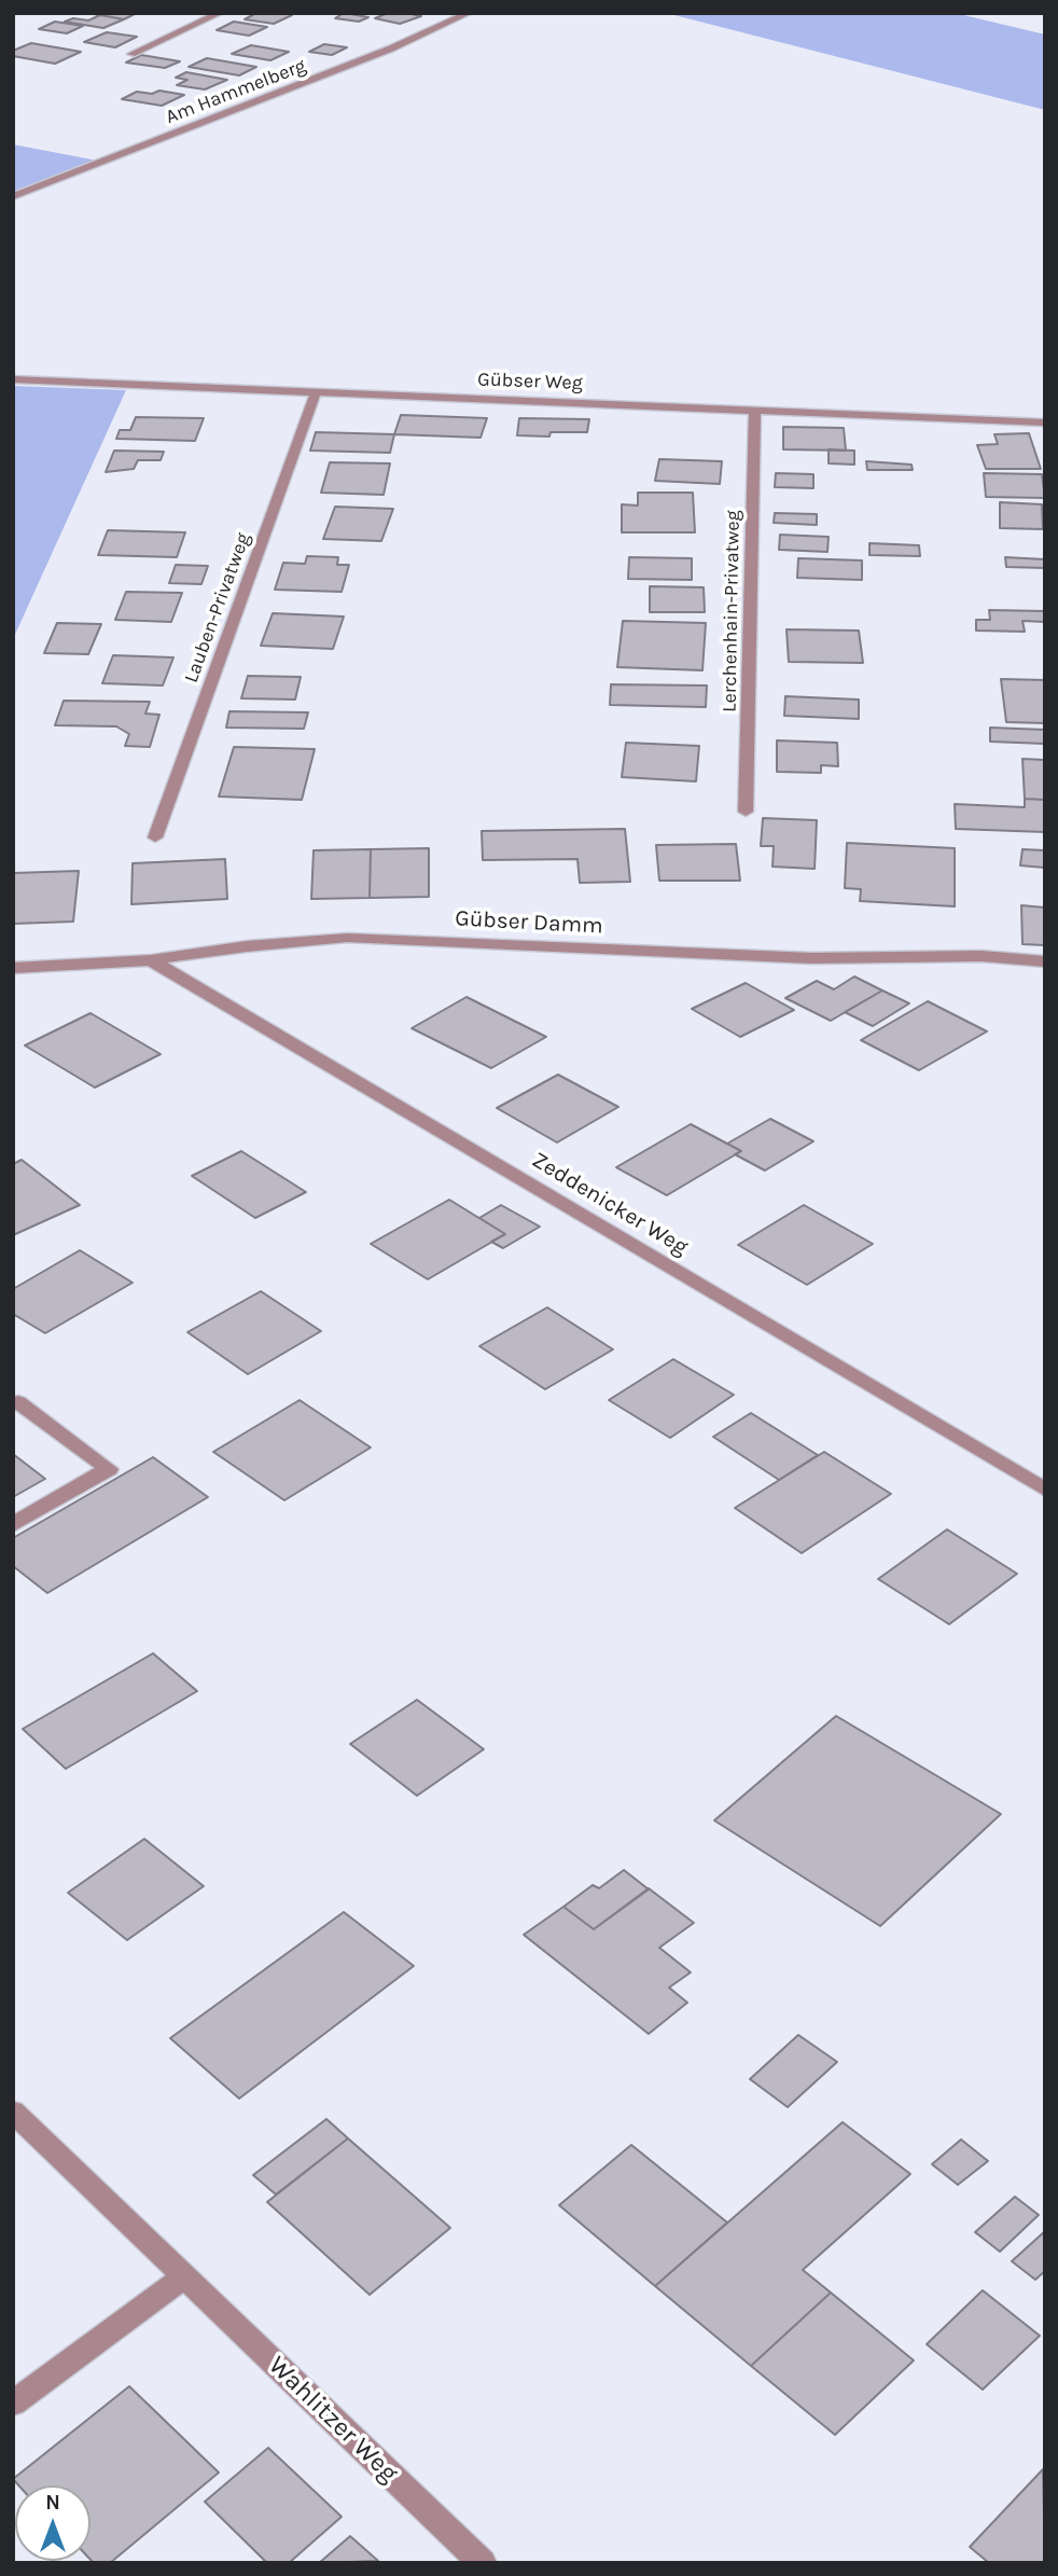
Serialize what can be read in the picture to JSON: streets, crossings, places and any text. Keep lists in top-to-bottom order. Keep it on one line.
{"streets":{"street":["Am Hammelberg","Gübser Weg","Lauben-Privatweg","Lerchenhain-Privatweg","Gübser Damm","Zeddenicker Weg","Wahlitzer Weg"]},"crossings":[["Gübser Weg","Lauben-Privatweg"],["Gübser Weg","Lerchenhain-Privatweg"],["Gübser Damm","Zeddenicker Weg"]],"north":"top"}
